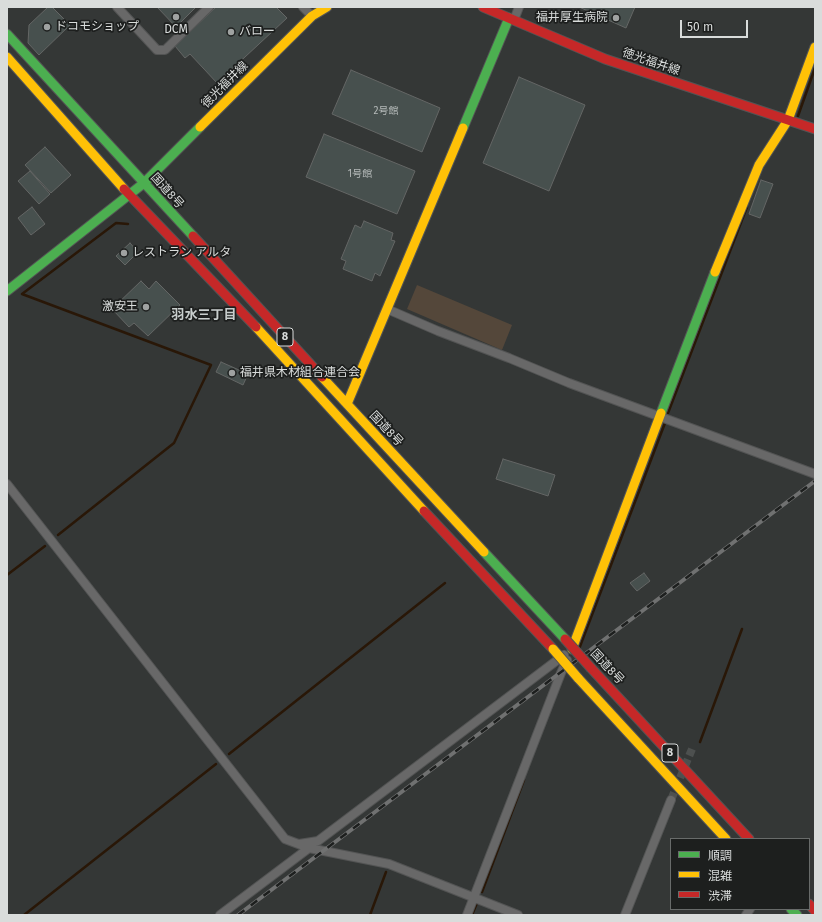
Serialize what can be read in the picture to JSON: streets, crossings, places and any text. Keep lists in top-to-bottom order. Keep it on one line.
{"streets":{"main road":["徳光福井線","国道8号","8"]},"crossings":[["徳光福井線","国道8号"],["徳光福井線","8"]],"districts":["羽水三丁目"],"places":["DCM","福井厚生病院","ドコモショップ","バロー","レストラン アルタ","激安王","福井県木材組合連合会"],"house_numbers":["2号館","1号館"],"legend":["順調","混雑","渋滞"],"scale_bar":"50 m"}
